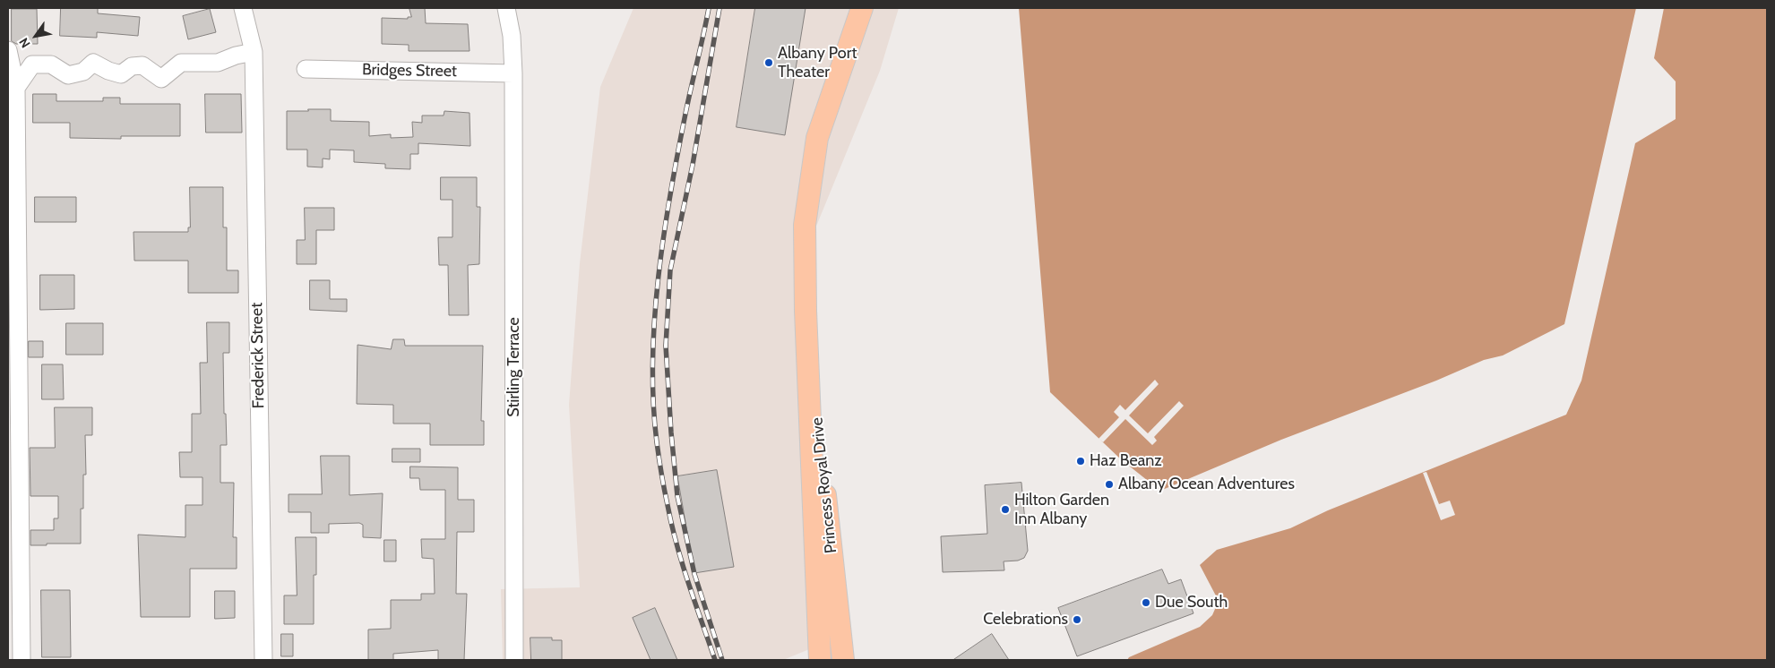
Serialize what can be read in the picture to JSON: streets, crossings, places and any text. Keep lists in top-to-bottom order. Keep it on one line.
{"streets":{"main road":["Princess Royal Drive"],"street":["Bridges Street","Frederick Street","Stirling Terrace"]},"crossings":[["Bridges Street","Stirling Terrace"]],"places":["Albany Port Theater","Haz Beanz","Albany Ocean Adventures","Hilton Garden Inn Albany","Due South","Celebrations"],"north":"bottom left"}
